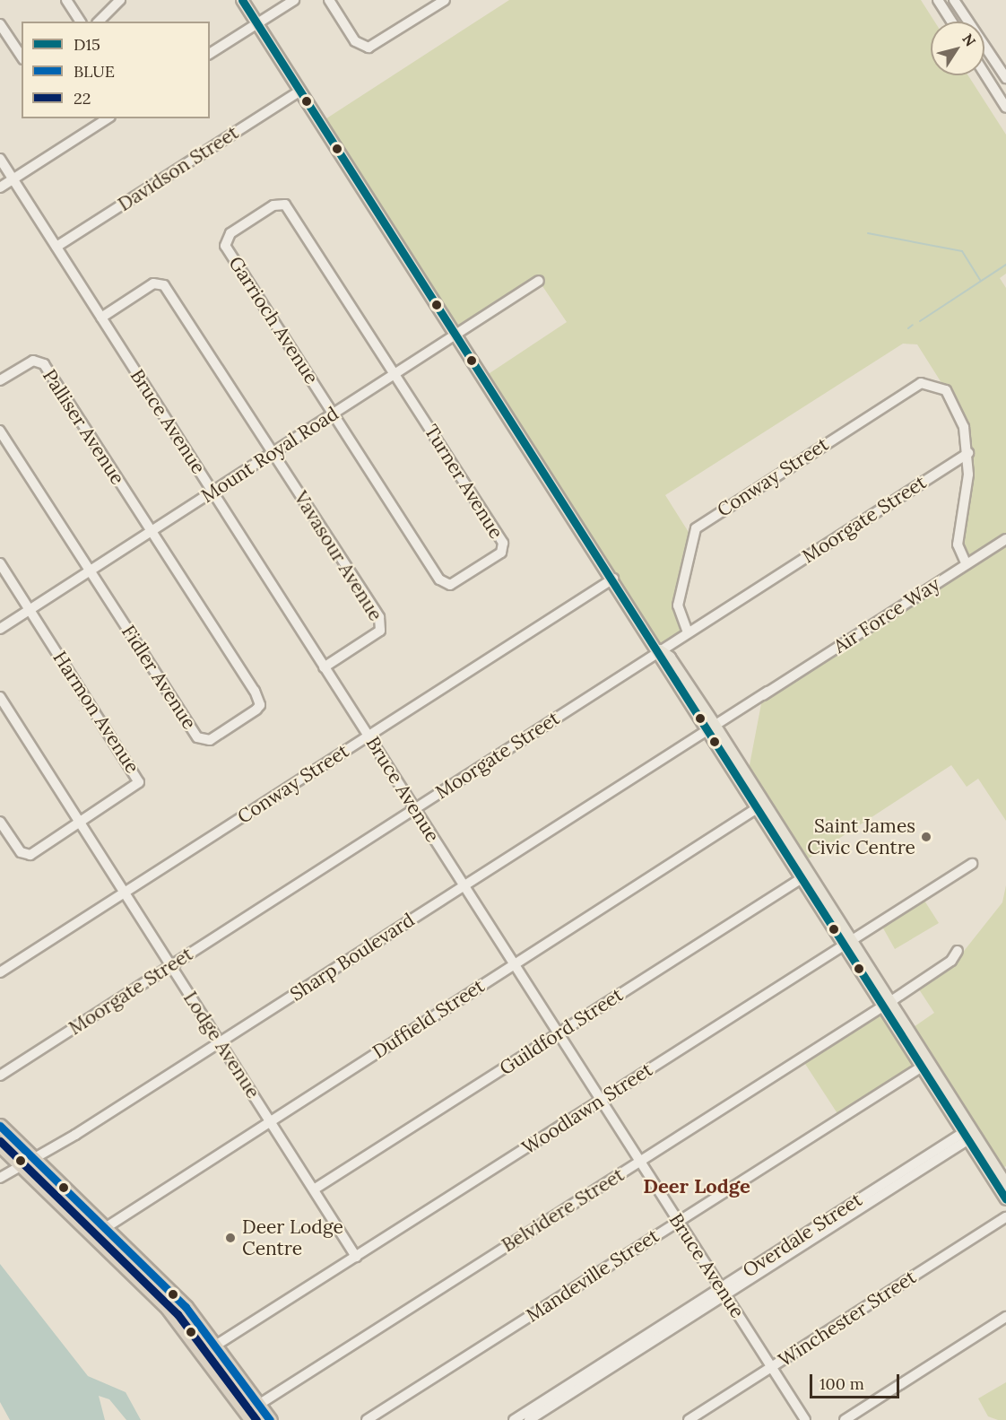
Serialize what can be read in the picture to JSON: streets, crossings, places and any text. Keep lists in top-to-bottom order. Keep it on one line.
{"streets":{"street":["Davidson Street","Garrioch Avenue","Bruce Avenue","Palliser Avenue","Mount Royal Road","Conway Street","Turner Avenue","Moorgate Street","Vavasour Avenue","Air Force Way","Fidler Avenue","Harmon Avenue","Sharp Boulevard","Duffield Street","Guildford Street","Lodge Avenue","Woodlawn Street","Belvidere Street","Overdale Street","Mandeville Street","Winchester Street"]},"crossings":[["Davidson Street","Bruce Avenue"],["Garrioch Avenue","Mount Royal Road"],["Garrioch Avenue","Turner Avenue"],["Bruce Avenue","Mount Royal Road"],["Bruce Avenue","Conway Street"],["Bruce Avenue","Moorgate Street"],["Bruce Avenue","Vavasour Avenue"],["Bruce Avenue","Sharp Boulevard"],["Bruce Avenue","Duffield Street"],["Bruce Avenue","Guildford Street"],["Bruce Avenue","Woodlawn Street"],["Bruce Avenue","Belvidere Street"],["Bruce Avenue","Overdale Street"],["Bruce Avenue","Mandeville Street"],["Bruce Avenue","Winchester Street"],["Palliser Avenue","Mount Royal Road"],["Palliser Avenue","Fidler Avenue"],["Mount Royal Road","Turner Avenue"],["Mount Royal Road","Vavasour Avenue"],["Mount Royal Road","Fidler Avenue"],["Mount Royal Road","Harmon Avenue"],["Conway Street","Moorgate Street"],["Conway Street","Lodge Avenue"],["Moorgate Street","Lodge Avenue"],["Air Force Way","Sharp Boulevard"],["Harmon Avenue","Lodge Avenue"],["Sharp Boulevard","Lodge Avenue"],["Duffield Street","Lodge Avenue"],["Guildford Street","Lodge Avenue"],["Lodge Avenue","Woodlawn Street"]],"districts":["Deer Lodge"],"places":["Saint James Civic Centre","Deer Lodge Centre"],"lines":["transit line D15","transit line BLUE","transit line 22"],"legend":["D15","BLUE","22"],"scale_bar":"100 m","north":"top right"}
